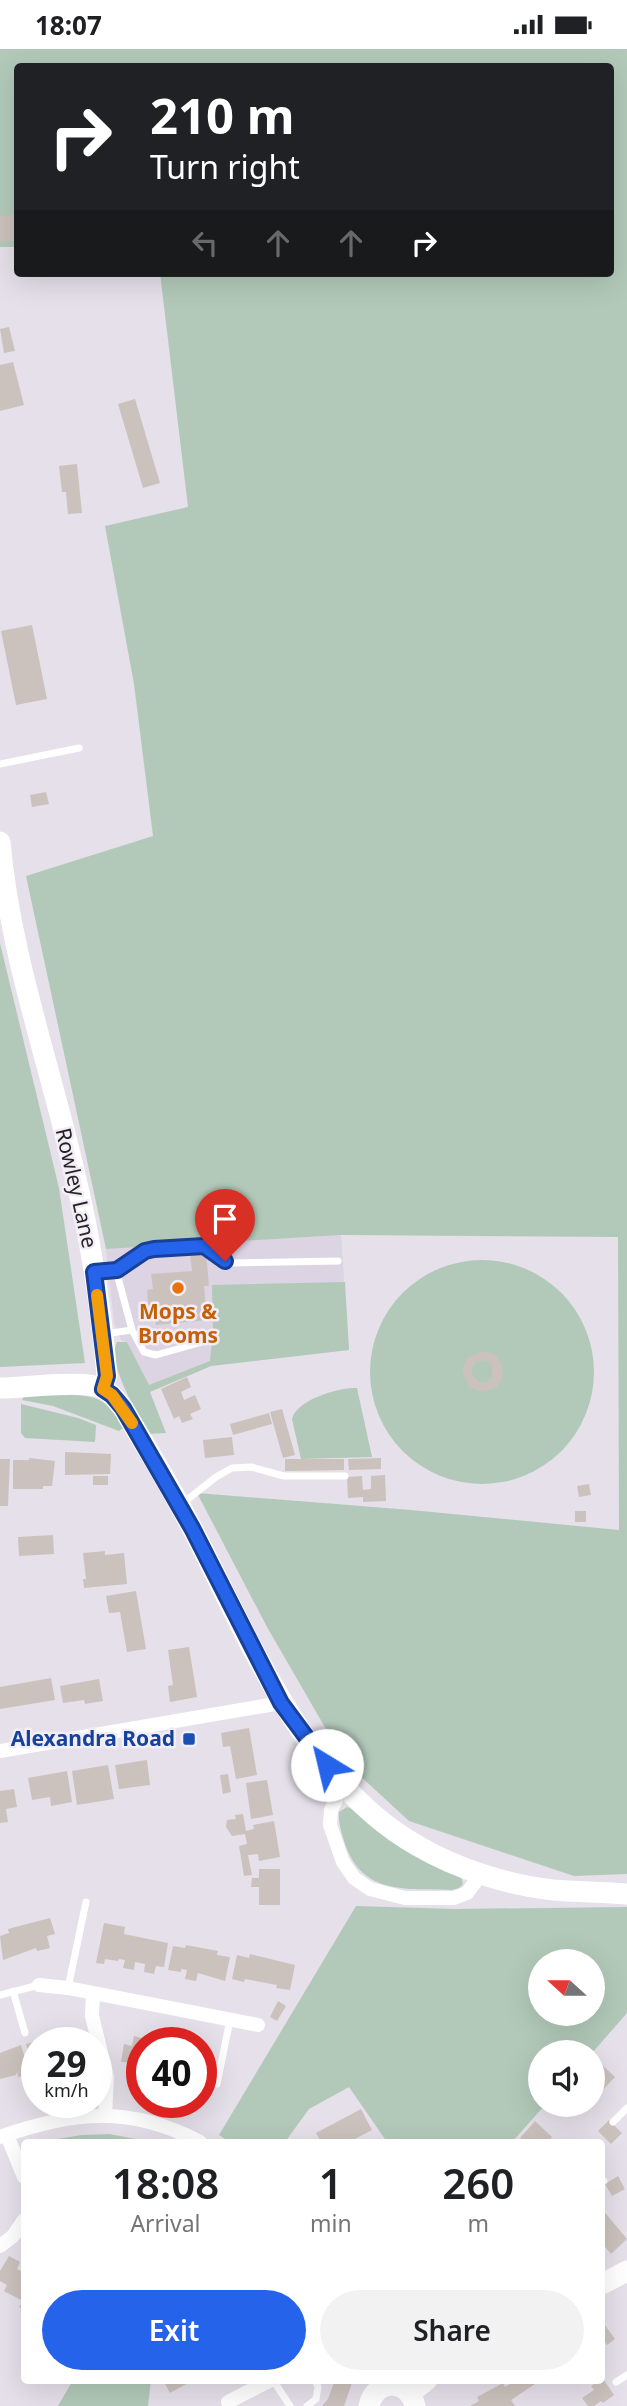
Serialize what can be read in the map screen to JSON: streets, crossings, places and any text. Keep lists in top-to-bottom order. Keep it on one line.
{"streets":{"street":["Rowley Lane"]},"places":{"other":["Mops & Brooms"],"transit":["Alexandra Road"]},"north":"left","page":{"status":"18:07","turn":["210 m","Turn right"],"speed":"29 km/h","limit":"40","eta":["18:08","Arrival","1","min","260","m"],"buttons":["Exit","Share"]}}
